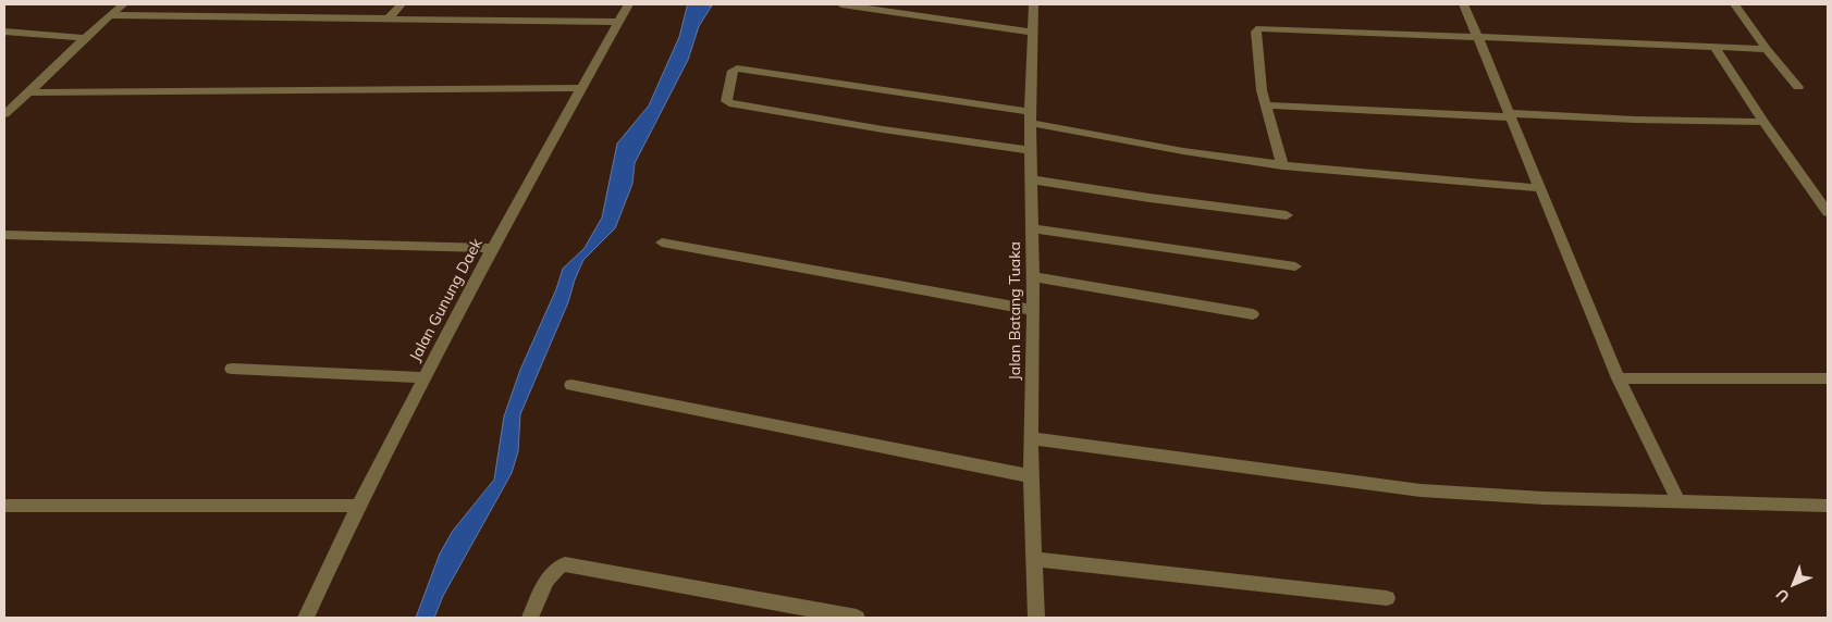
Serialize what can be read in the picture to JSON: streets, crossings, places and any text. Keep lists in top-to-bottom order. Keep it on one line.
{"streets":{"street":["Jalan Gunung Daek","Jalan Batang Tuaka"]},"north":"bottom left"}
